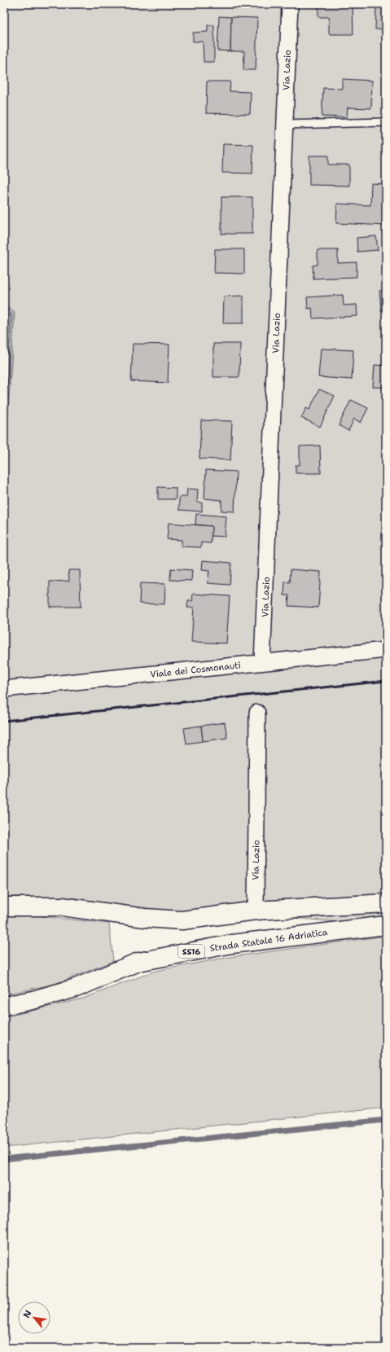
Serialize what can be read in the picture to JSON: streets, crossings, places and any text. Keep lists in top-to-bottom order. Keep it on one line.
{"streets":{"main road":["Strada Statale 16 Adriatica","SS16"],"street":["Via Lazio","Viale dei Cosmonauti"]},"crossings":[["Via Lazio","Viale dei Cosmonauti"]],"north":"top left"}
